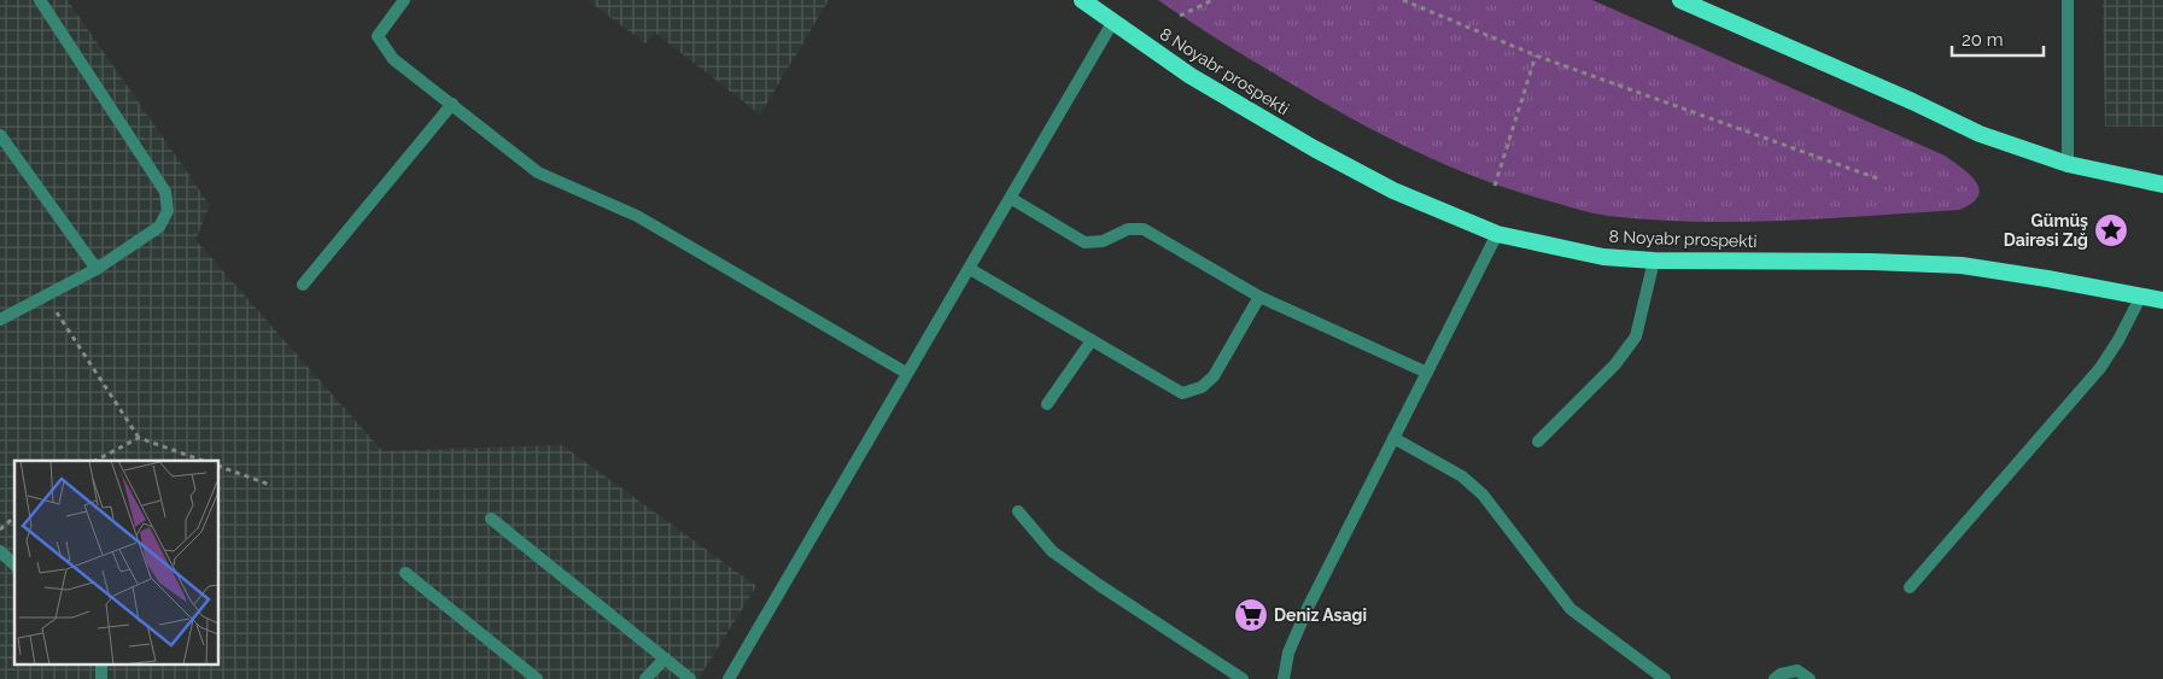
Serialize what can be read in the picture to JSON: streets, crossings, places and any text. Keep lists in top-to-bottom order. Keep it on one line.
{"streets":{"highway":["8 Noyabr prospekti"]},"places":{"place":["Gümüş Dairəsi Zığ"],"supermarket":["Deniz Asagi"]},"scale_bar":"20 m"}
